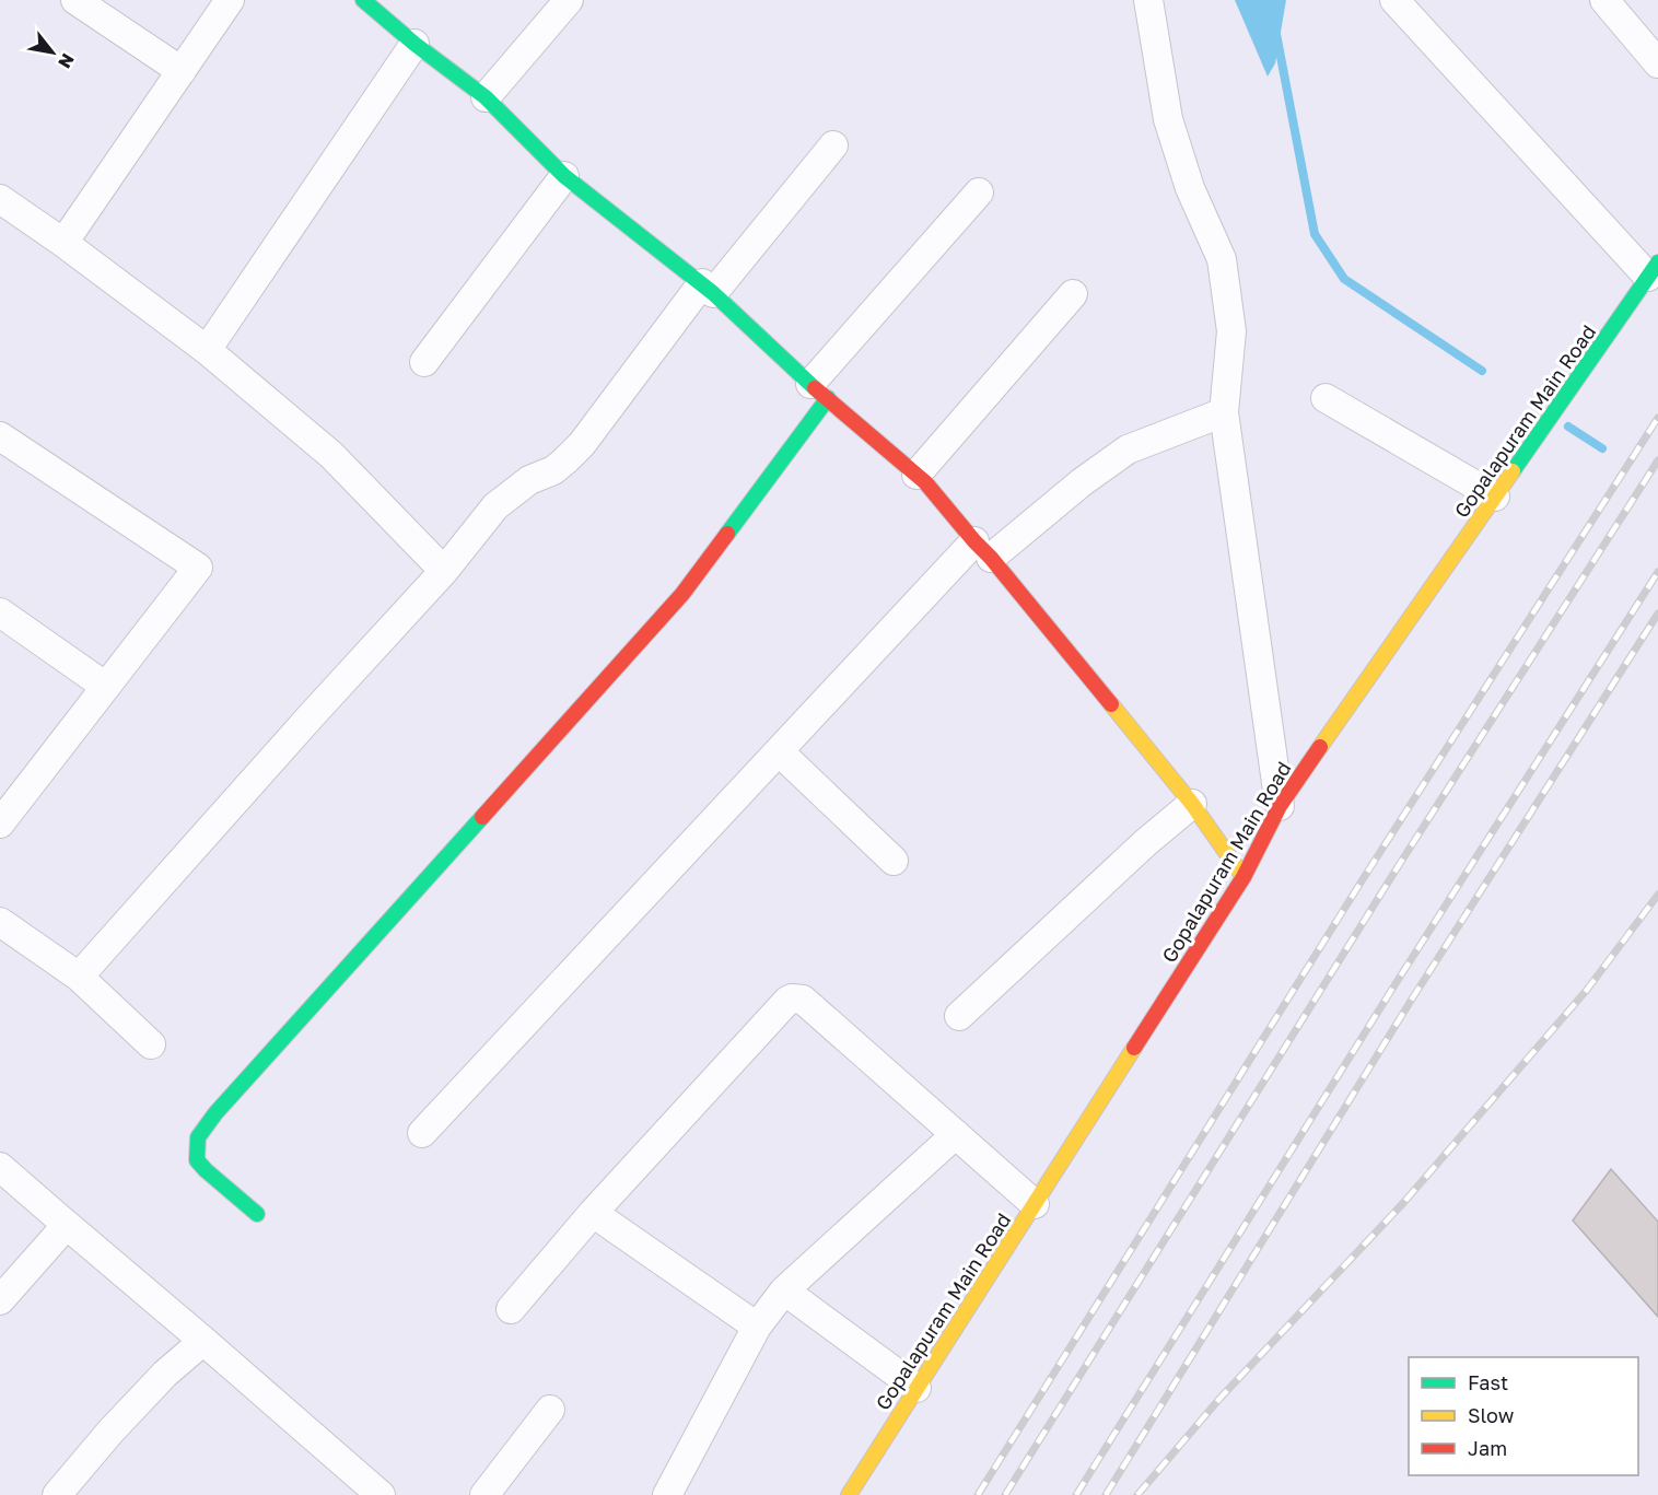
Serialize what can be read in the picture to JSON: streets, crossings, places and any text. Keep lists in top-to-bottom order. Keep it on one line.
{"streets":{"street":["Gopalapuram Main Road"]},"legend":["Fast","Slow","Jam"],"north":"bottom right"}
